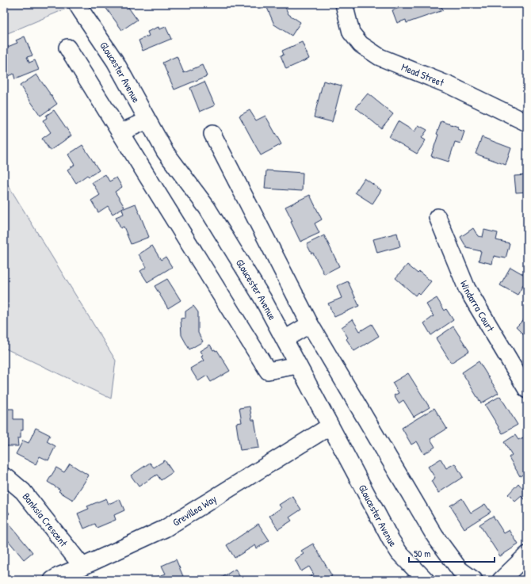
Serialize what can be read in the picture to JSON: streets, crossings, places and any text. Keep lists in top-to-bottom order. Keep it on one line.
{"streets":{"street":["Gloucester Avenue","Mead Street","Windarra Court","Grevillea Way","Banksia Crescent"]},"crossings":[["Gloucester Avenue","Grevillea Way"],["Grevillea Way","Banksia Crescent"]],"scale_bar":"50 m"}
